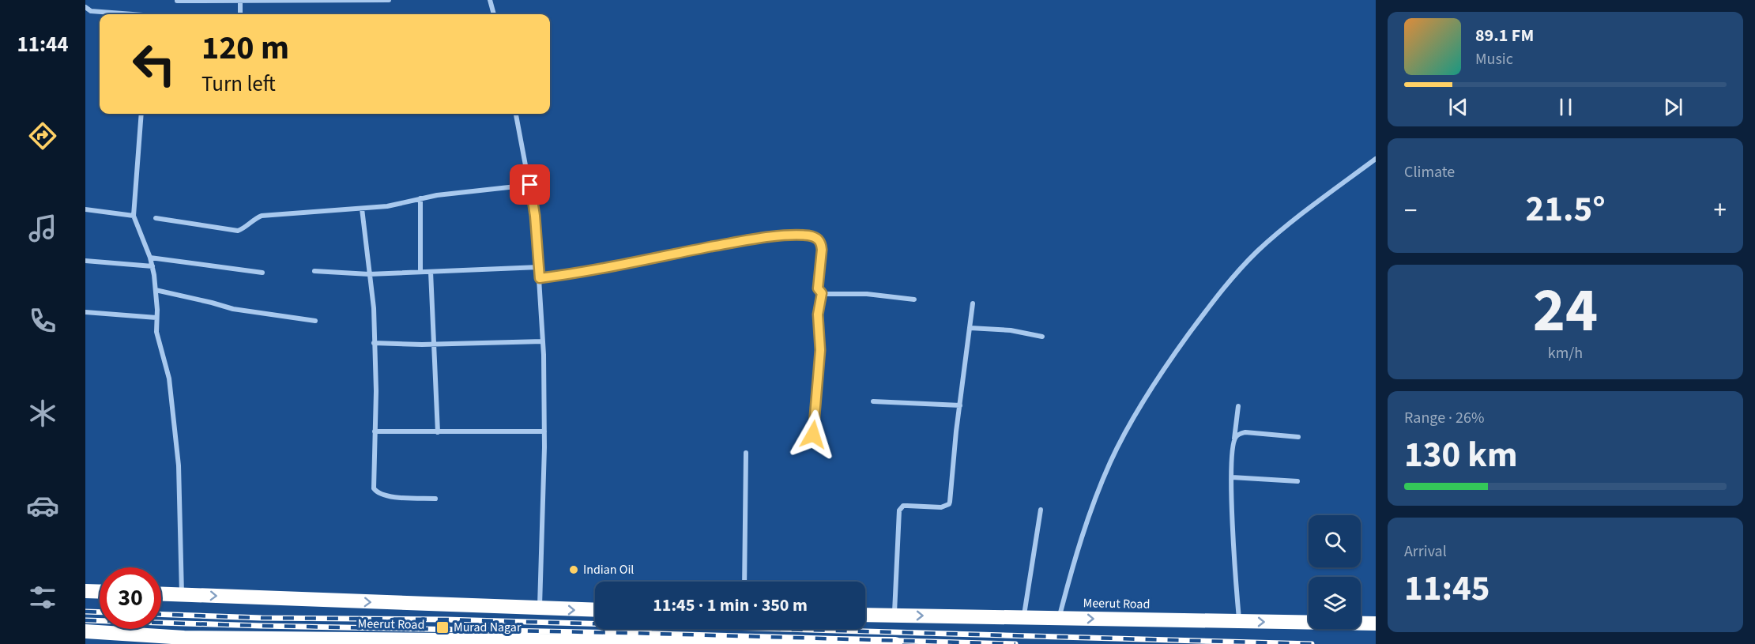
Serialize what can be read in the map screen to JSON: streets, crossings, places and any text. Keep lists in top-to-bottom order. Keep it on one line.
{"streets":{"highway":["Meerut Road"]},"places":{"other":["Indian Oil"],"transit":["Murad Nagar"]},"page":{"tabs":"11:44","turn":["120 m","Turn left"],"song":["89.1 FM","Music"],"tile":["Climate",["24","km/h"],["Range · 26%","130 km"],["Arrival","11:45"]],"heat":["−","21.5°","+"],"limit":"30","trip":"11:45 · 1 min · 350 m"}}
